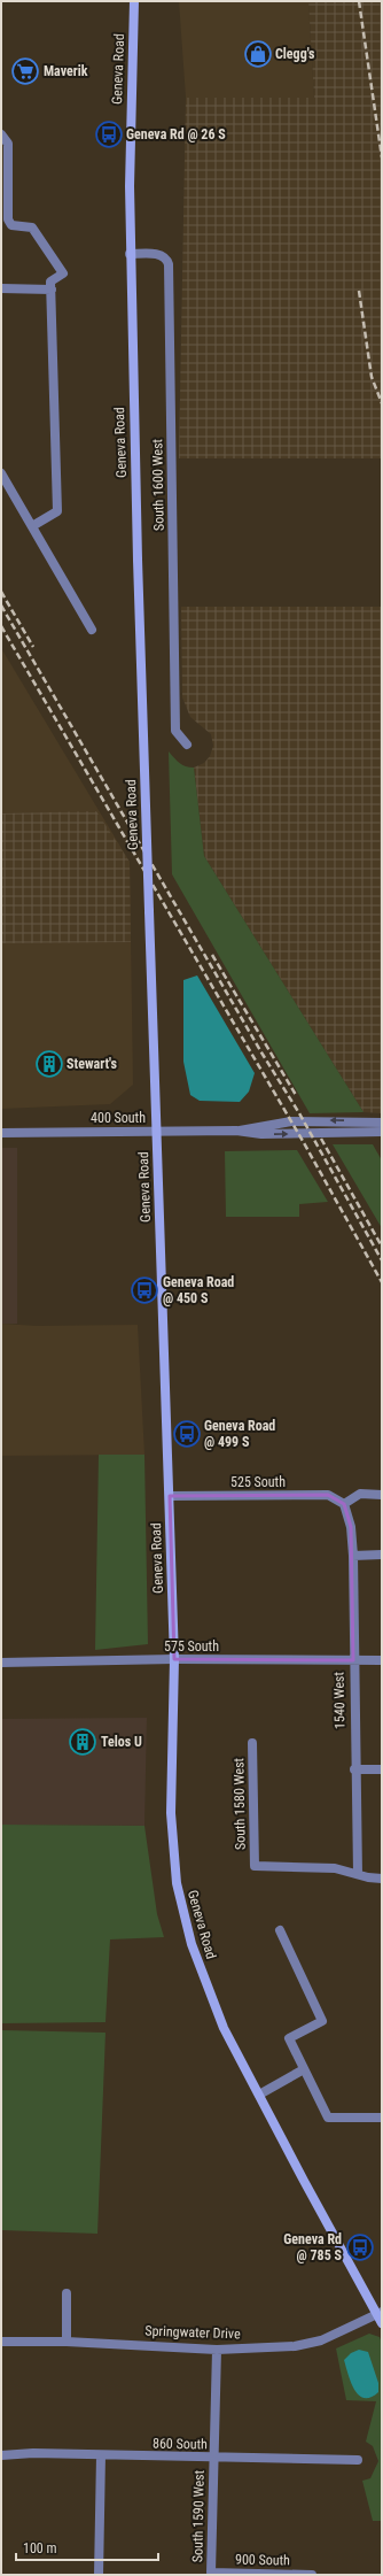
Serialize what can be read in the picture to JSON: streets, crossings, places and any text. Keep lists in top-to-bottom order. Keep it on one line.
{"streets":{"main road":["Geneva Road"],"street":["South 1600 West","400 South","525 South","575 South","1540 West","South 1580 West","Springwater Drive","860 South","South 1590 West","900 South"]},"crossings":[["Geneva Road","South 1600 West"],["Geneva Road","400 South"],["Geneva Road","525 South"],["Geneva Road","575 South"],["Geneva Road","Springwater Drive"],["525 South","1540 West"],["575 South","1540 West"],["1540 West","South 1580 West"],["Springwater Drive","South 1590 West"],["860 South","South 1590 West"],["South 1590 West","900 South"]],"places":{"shop":["Clegg's"],"supermarket":["Maverik"],"bus stop":["Geneva Rd @ 26 S","Geneva Road @ 450 S","Geneva Road @ 499 S","Geneva Rd @ 785 S"],"building":["Stewart's","Telos U"]},"scale_bar":"100 m"}
